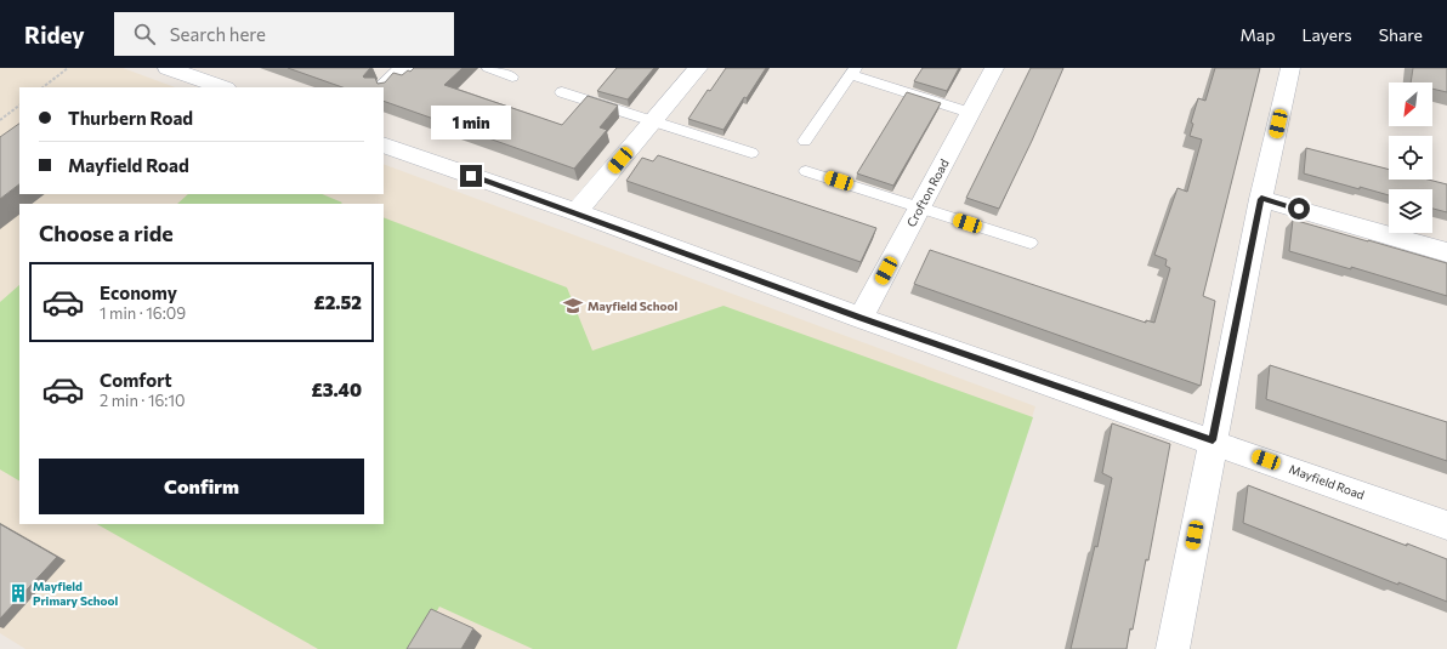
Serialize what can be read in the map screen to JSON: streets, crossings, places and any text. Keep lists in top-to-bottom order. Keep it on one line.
{"streets":{"street":["Crofton Road","Mayfield Road"]},"crossings":[["Crofton Road","Mayfield Road"]],"places":{"school or university":["Mayfield School"],"building":["Mayfield Primary School"]},"north":"bottom left","page":{"header":"Ridey","search":"Search here","nav":["Map","Layers","Share"],"banner":["Thurbern Road","Mayfield Road"],"bubble":"1 min","heading":"Choose a ride","list":[{"name":"Economy","note":"1 min · 16:09","value":"£2.52"},{"name":"Comfort","note":"2 min · 16:10","value":"£3.40"}],"buttons":"Confirm"}}
